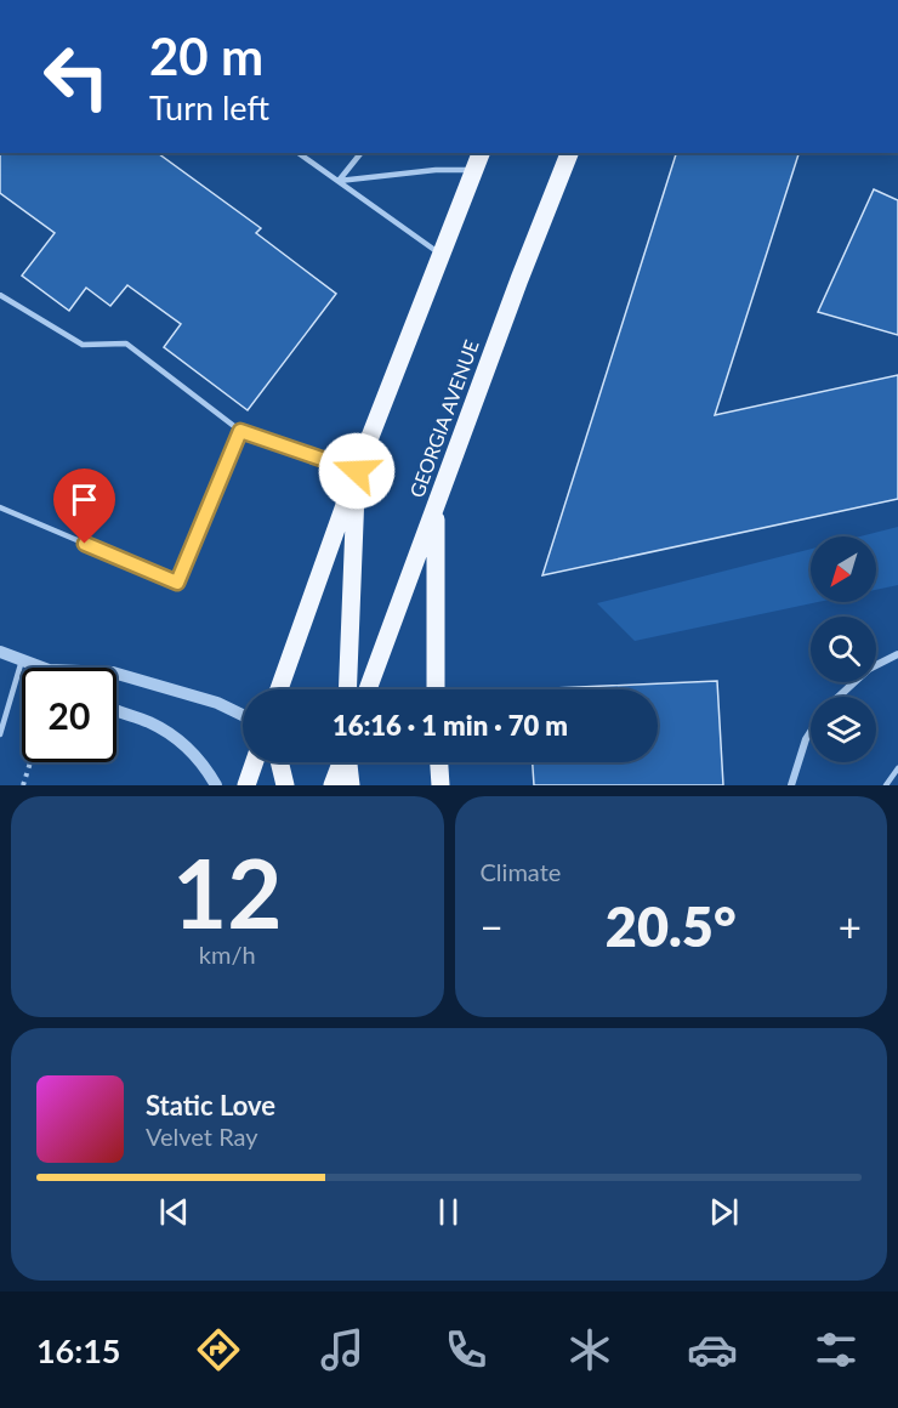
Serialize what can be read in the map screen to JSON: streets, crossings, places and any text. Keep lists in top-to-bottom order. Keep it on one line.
{"streets":{"main road":["GEORGIA AVENUE"]},"north":"bottom left","page":{"turn":["20 m","Turn left"],"limit":"20","trip":"16:16 · 1 min · 70 m","tile":[["12","km/h"],"Climate"],"heat":["−","20.5°","+"],"song":["Static Love","Velvet Ray"],"tabs":"16:15"}}
